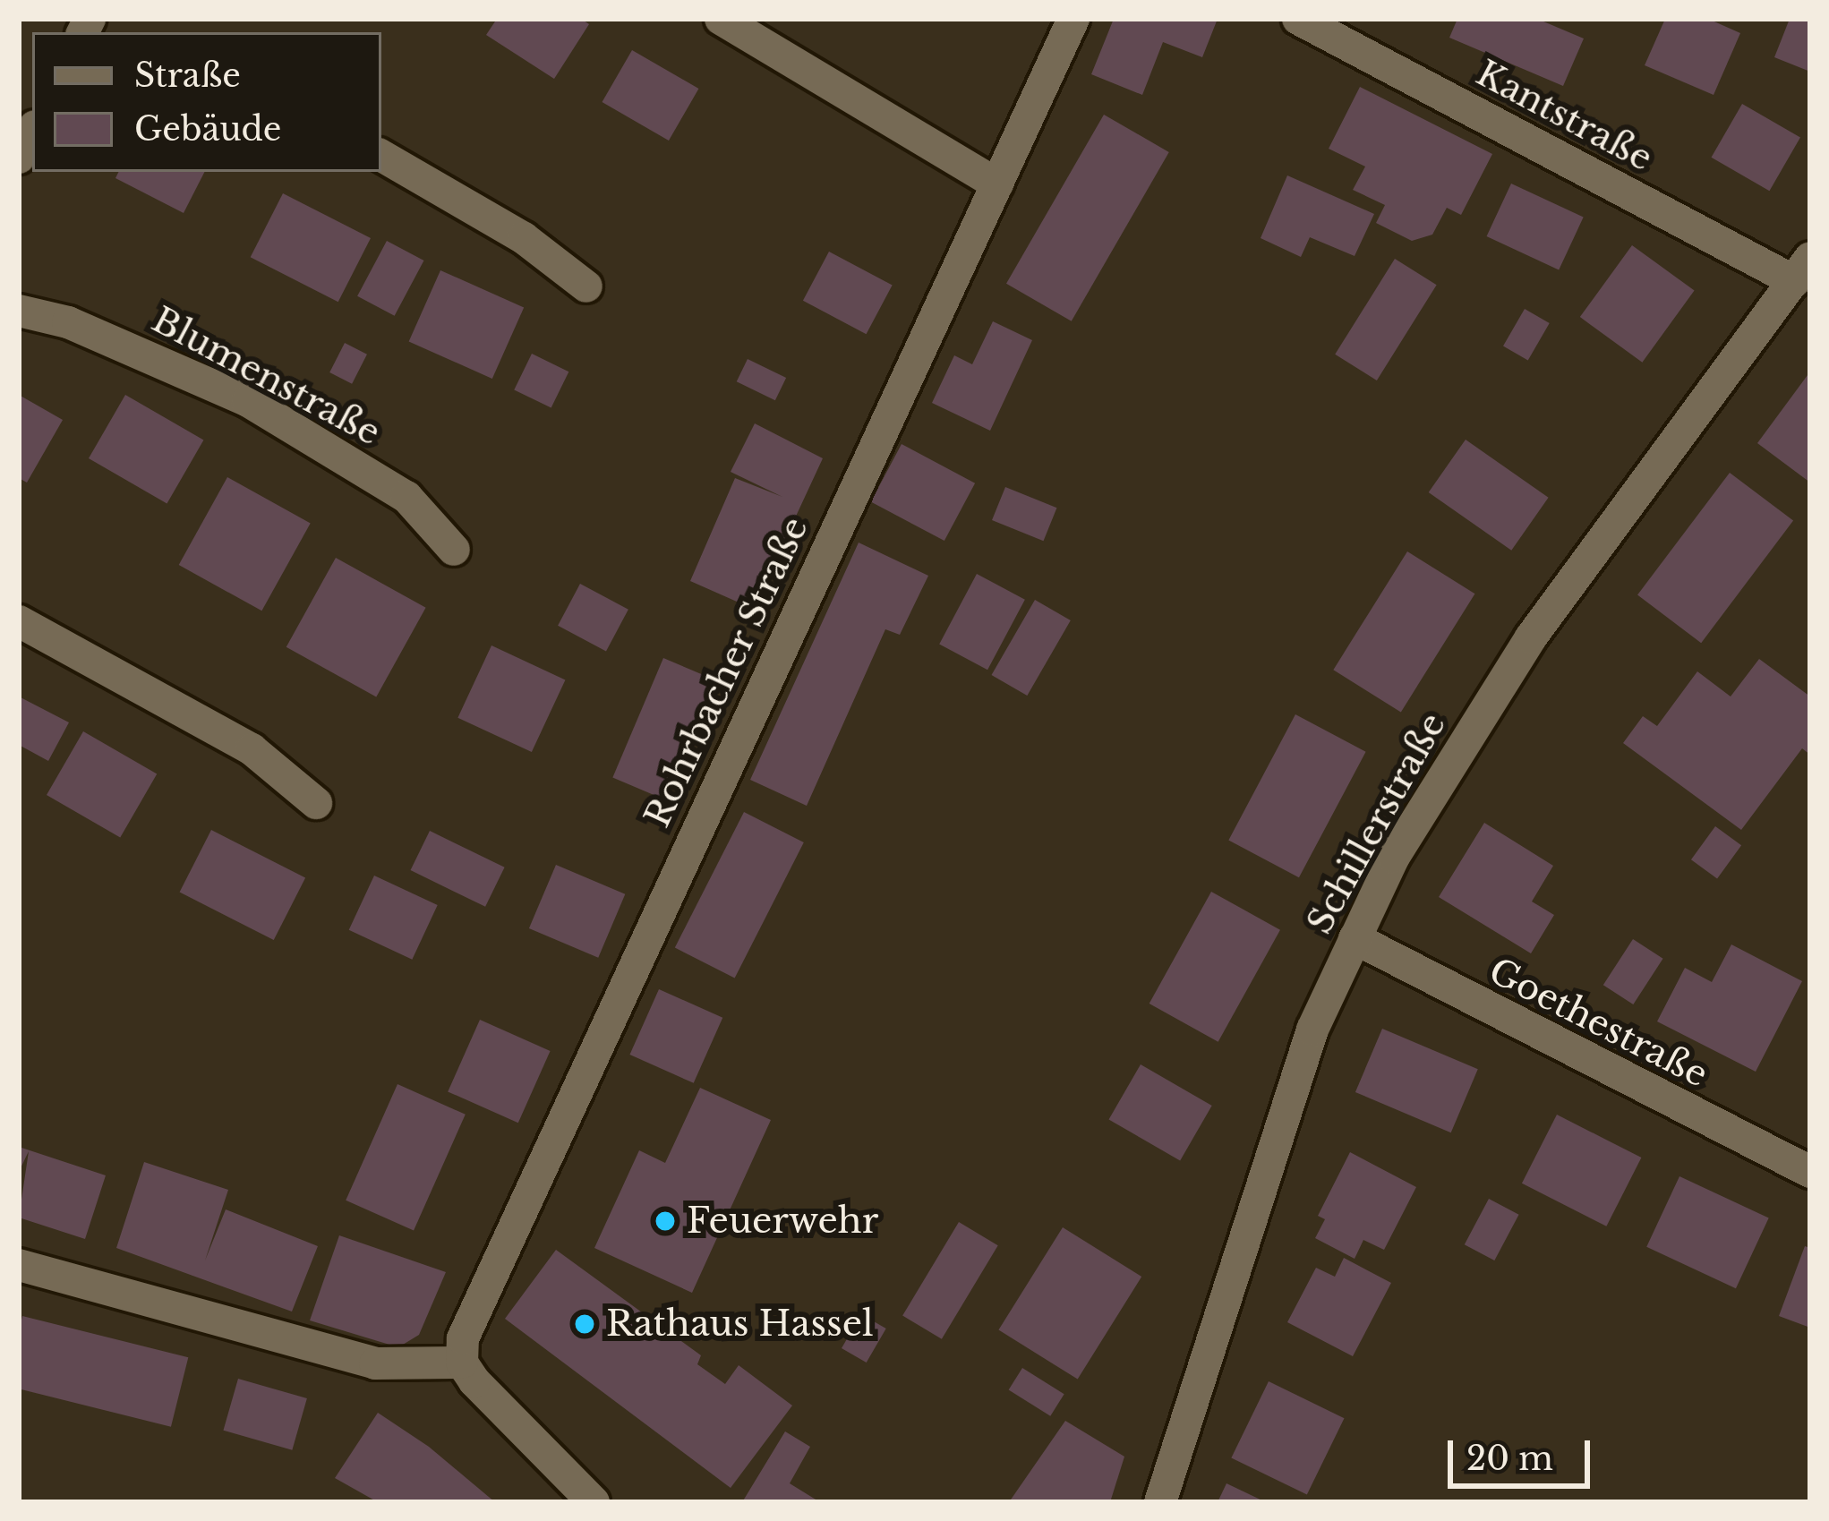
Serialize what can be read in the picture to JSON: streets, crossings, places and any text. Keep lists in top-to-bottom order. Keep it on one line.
{"streets":{"street":["Kantstraße","Blumenstraße","Rohrbacher Straße","Schillerstraße","Goethestraße"]},"crossings":[["Kantstraße","Schillerstraße"],["Schillerstraße","Goethestraße"]],"places":["Feuerwehr","Rathaus Hassel"],"legend":["Straße","Gebäude"],"scale_bar":"20 m"}
